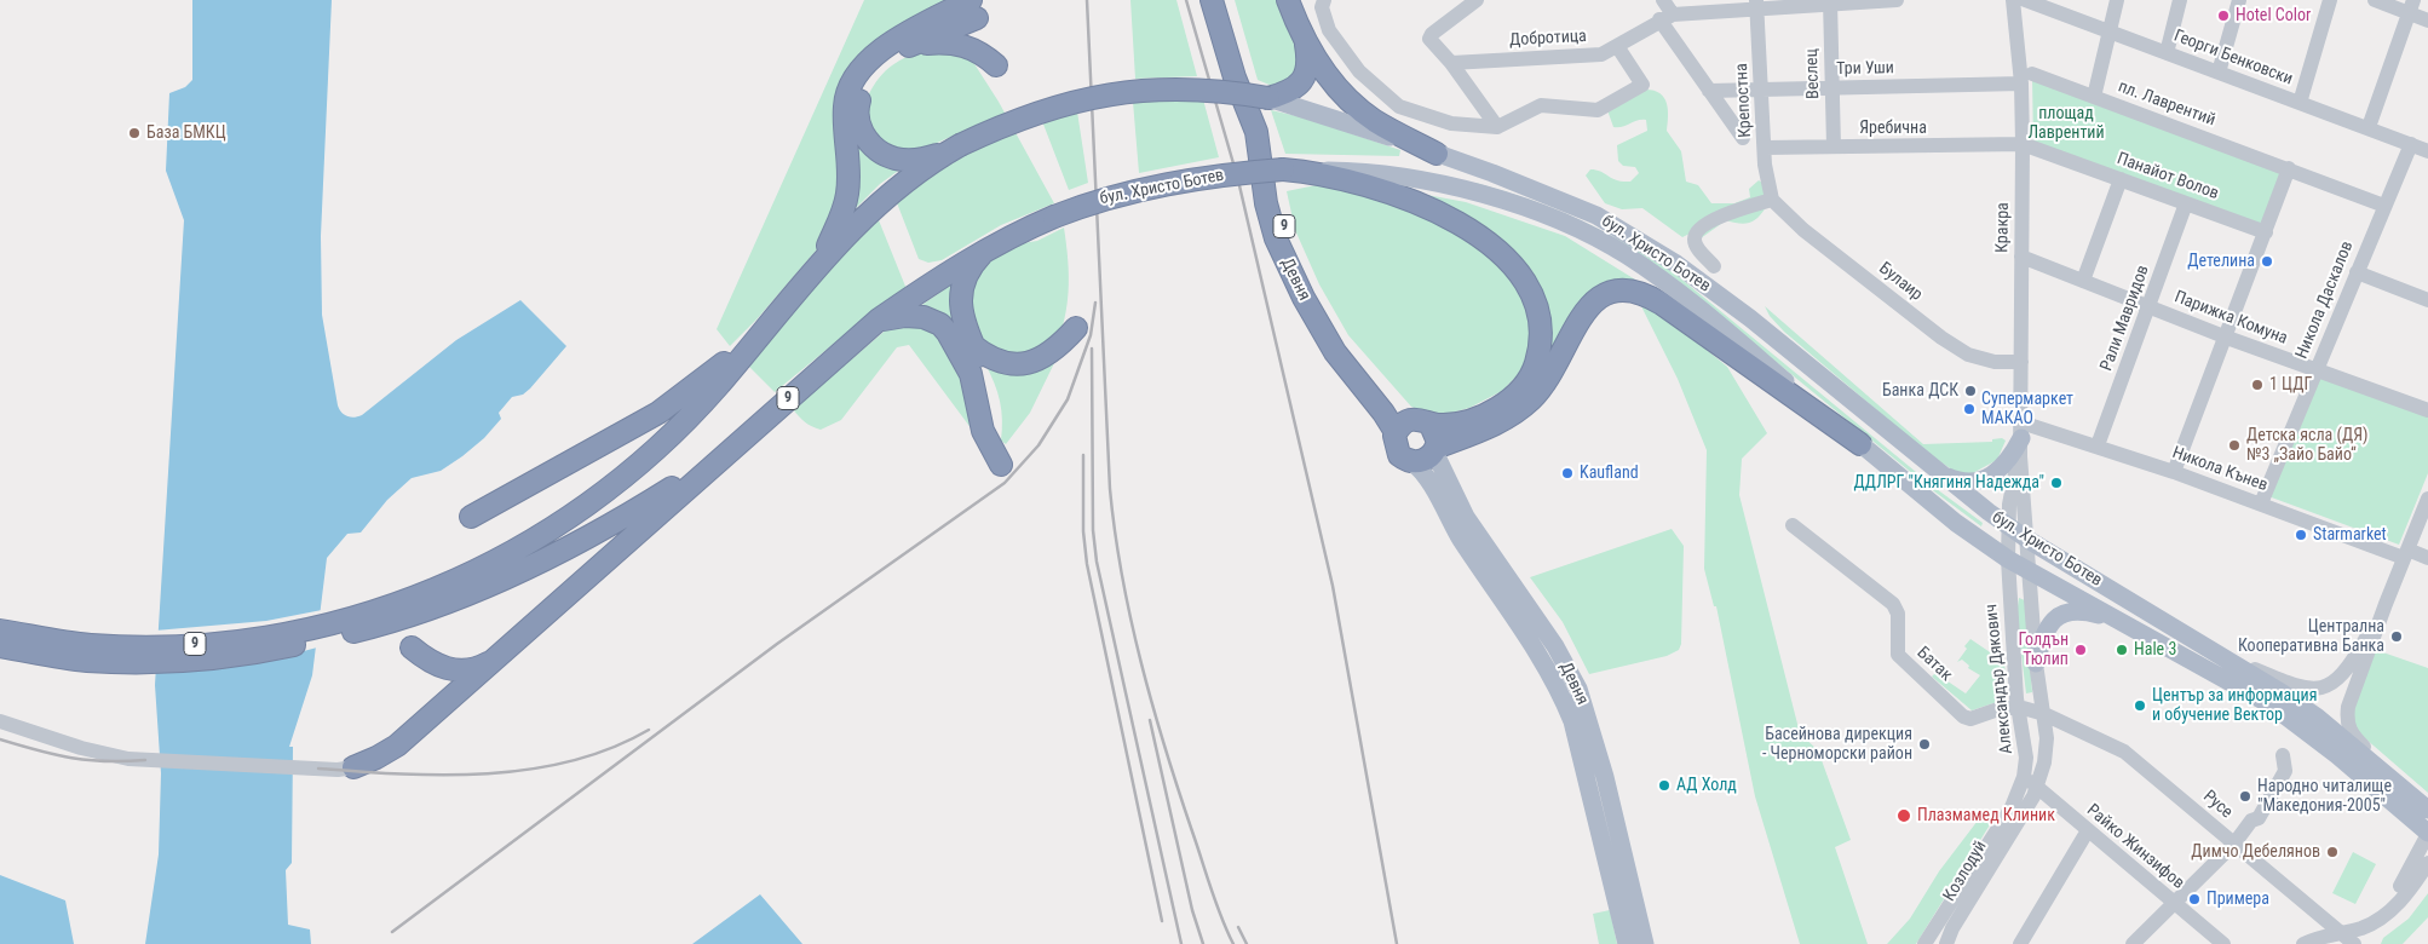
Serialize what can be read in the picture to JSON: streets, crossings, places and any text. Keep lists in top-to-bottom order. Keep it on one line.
{"streets":{"highway":["бул. Христо Ботев","9","Девня"],"street":["Добротица","Георги Бенковски","Три Уши","Веслец","Крепостна","пл. Лаврентий","Яребична","Панайот Волов","Кракра","Булаир","Никола Даскалов","Рали Мавридов","Парижка Комуна","Никола Кънев","Батак","Александър Дякович","Русе","Райко Жинзифов","Козлодуй"]},"crossings":[["Добротица","Веслец"],["Добротица","Крепостна"],["Георги Бенковски","Никола Даскалов"],["Три Уши","Веслец"],["Три Уши","Крепостна"],["Три Уши","пл. Лаврентий"],["Три Уши","Кракра"],["Веслец","Яребична"],["Крепостна","Яребична"],["Крепостна","Булаир"],["пл. Лаврентий","Кракра"],["пл. Лаврентий","Никола Даскалов"],["Яребична","Панайот Волов"],["Яребична","Кракра"],["Панайот Волов","Кракра"],["Панайот Волов","Рали Мавридов"],["бул. Христо Ботев","9"],["бул. Христо Ботев","Кракра"],["бул. Христо Ботев","Александър Дякович"],["9","Девня"],["Кракра","Булаир"],["Кракра","Парижка Комуна"],["Кракра","Никола Кънев"],["Кракра","Александър Дякович"],["Никола Даскалов","Парижка Комуна"],["Никола Даскалов","Никола Кънев"],["Рали Мавридов","Парижка Комуна"],["Рали Мавридов","Никола Кънев"],["Батак","Александър Дякович"],["Батак","Русе"],["Александър Дякович","Райко Жинзифов"],["Райко Жинзифов","Козлодуй"]],"parks":["площад Лаврентий"],"places":["Hotel Color","База БМКЦ","Детелина","1 ЦДГ","Банка ДСК","Супермаркет МАКАО","Детска ясла (ДЯ) №3 „Зайо Байо“","Kaufland","ДДЛРГ \"Княгиня Надежда\"","Starmarket","Централна Кооперативна Банка","Голдън Тюлип","Hale 3","Център за информация и обучение Вектор","Басейнова дирекция - Черноморски район","АД Холд","Народно читалище \"Македония-2005\"","Плазмамед Клиник","Димчо Дебелянов","Примера"]}
